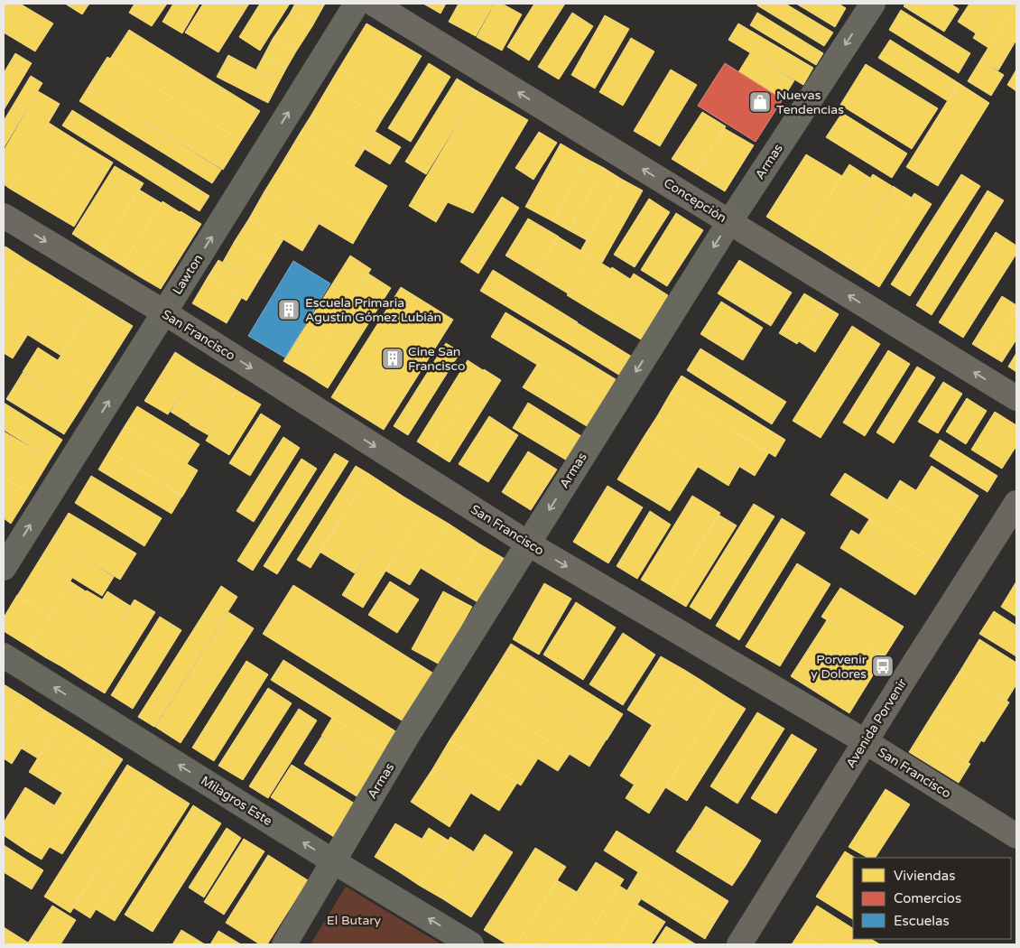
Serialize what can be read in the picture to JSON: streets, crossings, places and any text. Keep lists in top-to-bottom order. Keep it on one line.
{"streets":{"main road":["Avenida Porvenir"],"street":["Armas","Concepción","Lawton","San Francisco","Milagros Este"]},"crossings":[["Armas","Concepción"],["Armas","San Francisco"],["Armas","Milagros Este"],["Lawton","San Francisco"],["San Francisco","Avenida Porvenir"]],"one_way":["Armas","Concepción","Lawton","San Francisco","Milagros Este"],"parks":["El Butary"],"places":{"shop":["Nuevas Tendencias"],"building":["Escuela Primaria Agustín Gómez Lubián","Cine San Francisco"],"bus stop":["Porvenir y Dolores"]},"legend":["Viviendas","Comercios","Escuelas"]}
